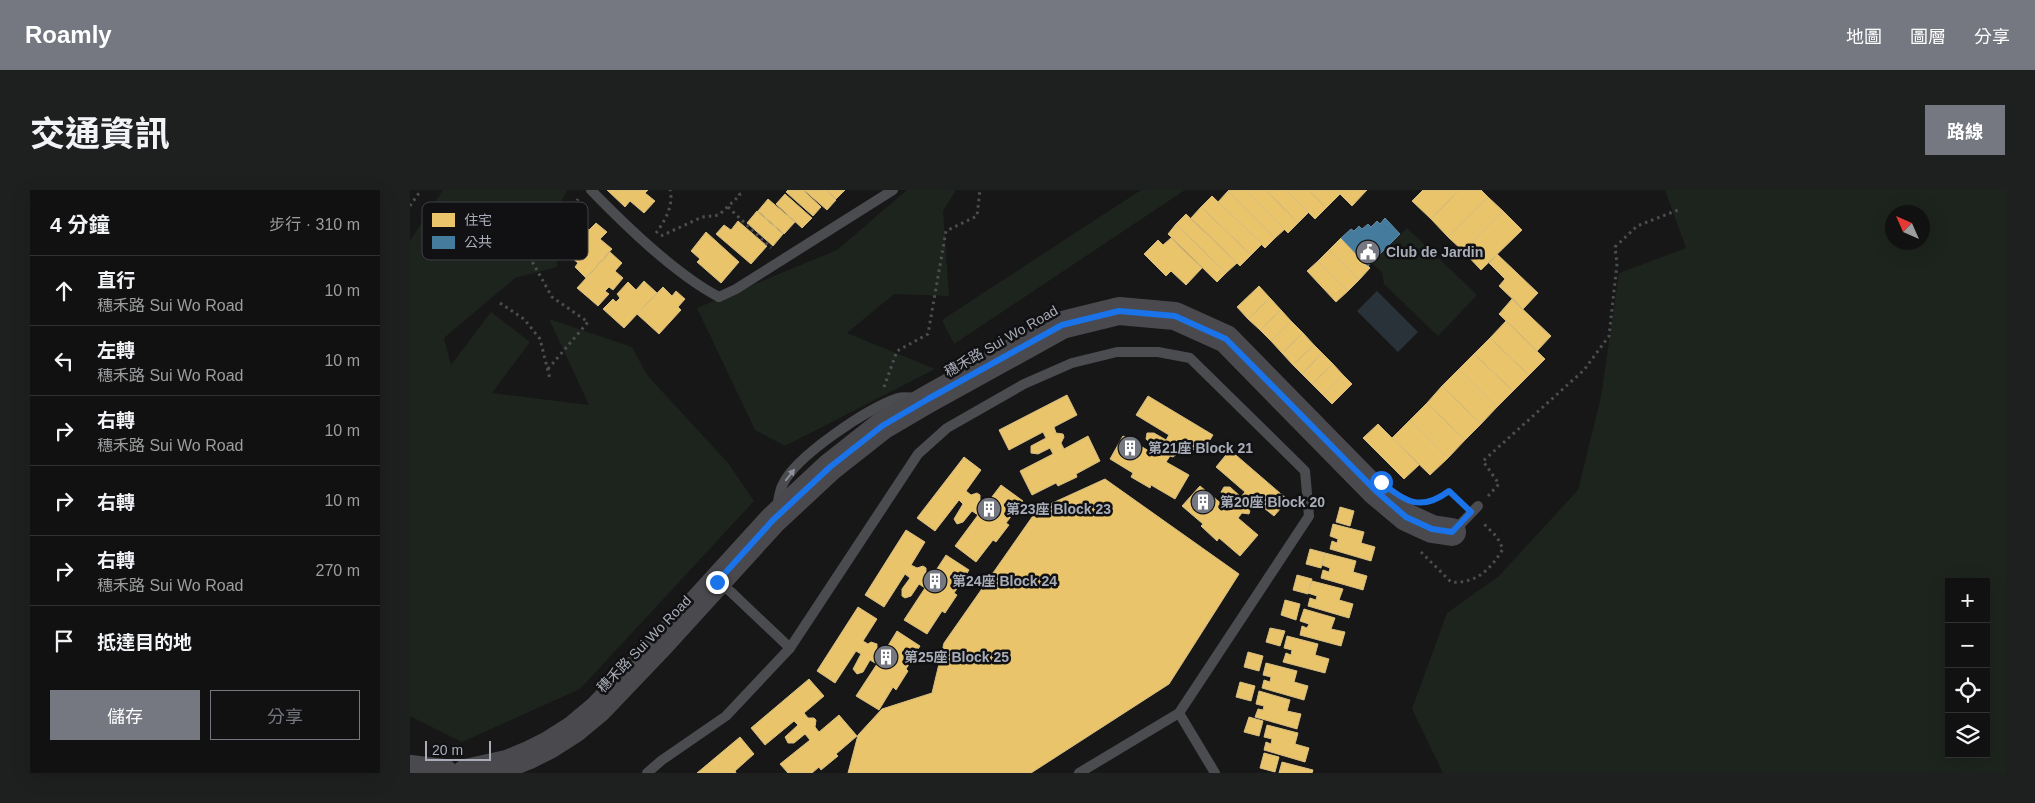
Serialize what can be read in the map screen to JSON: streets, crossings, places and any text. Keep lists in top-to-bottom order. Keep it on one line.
{"streets":{"street":["穗禾路 Sui Wo Road"]},"places":{"public building":["Club de Jardin"],"building":["第21座 Block 21","第20座 Block 20","第23座 Block 23","第24座 Block 24","第25座 Block 25"]},"legend":["住宅","公共"],"scale_bar":"20 m","north":"top left","page":{"header":"Roamly","nav":["地圖","圖層","分享"],"title":"交通資訊","buttons":["路線",["儲存","分享"]],"heading":["4 分鐘","步行 · 310 m"],"list":[["直行","穗禾路 Sui Wo Road","10 m"],["左轉","穗禾路 Sui Wo Road","10 m"],["右轉","穗禾路 Sui Wo Road","10 m"],["右轉","10 m"],["右轉","穗禾路 Sui Wo Road","270 m"],"抵達目的地"],"map_buttons":["+","−"],"scale":"20 m"}}
